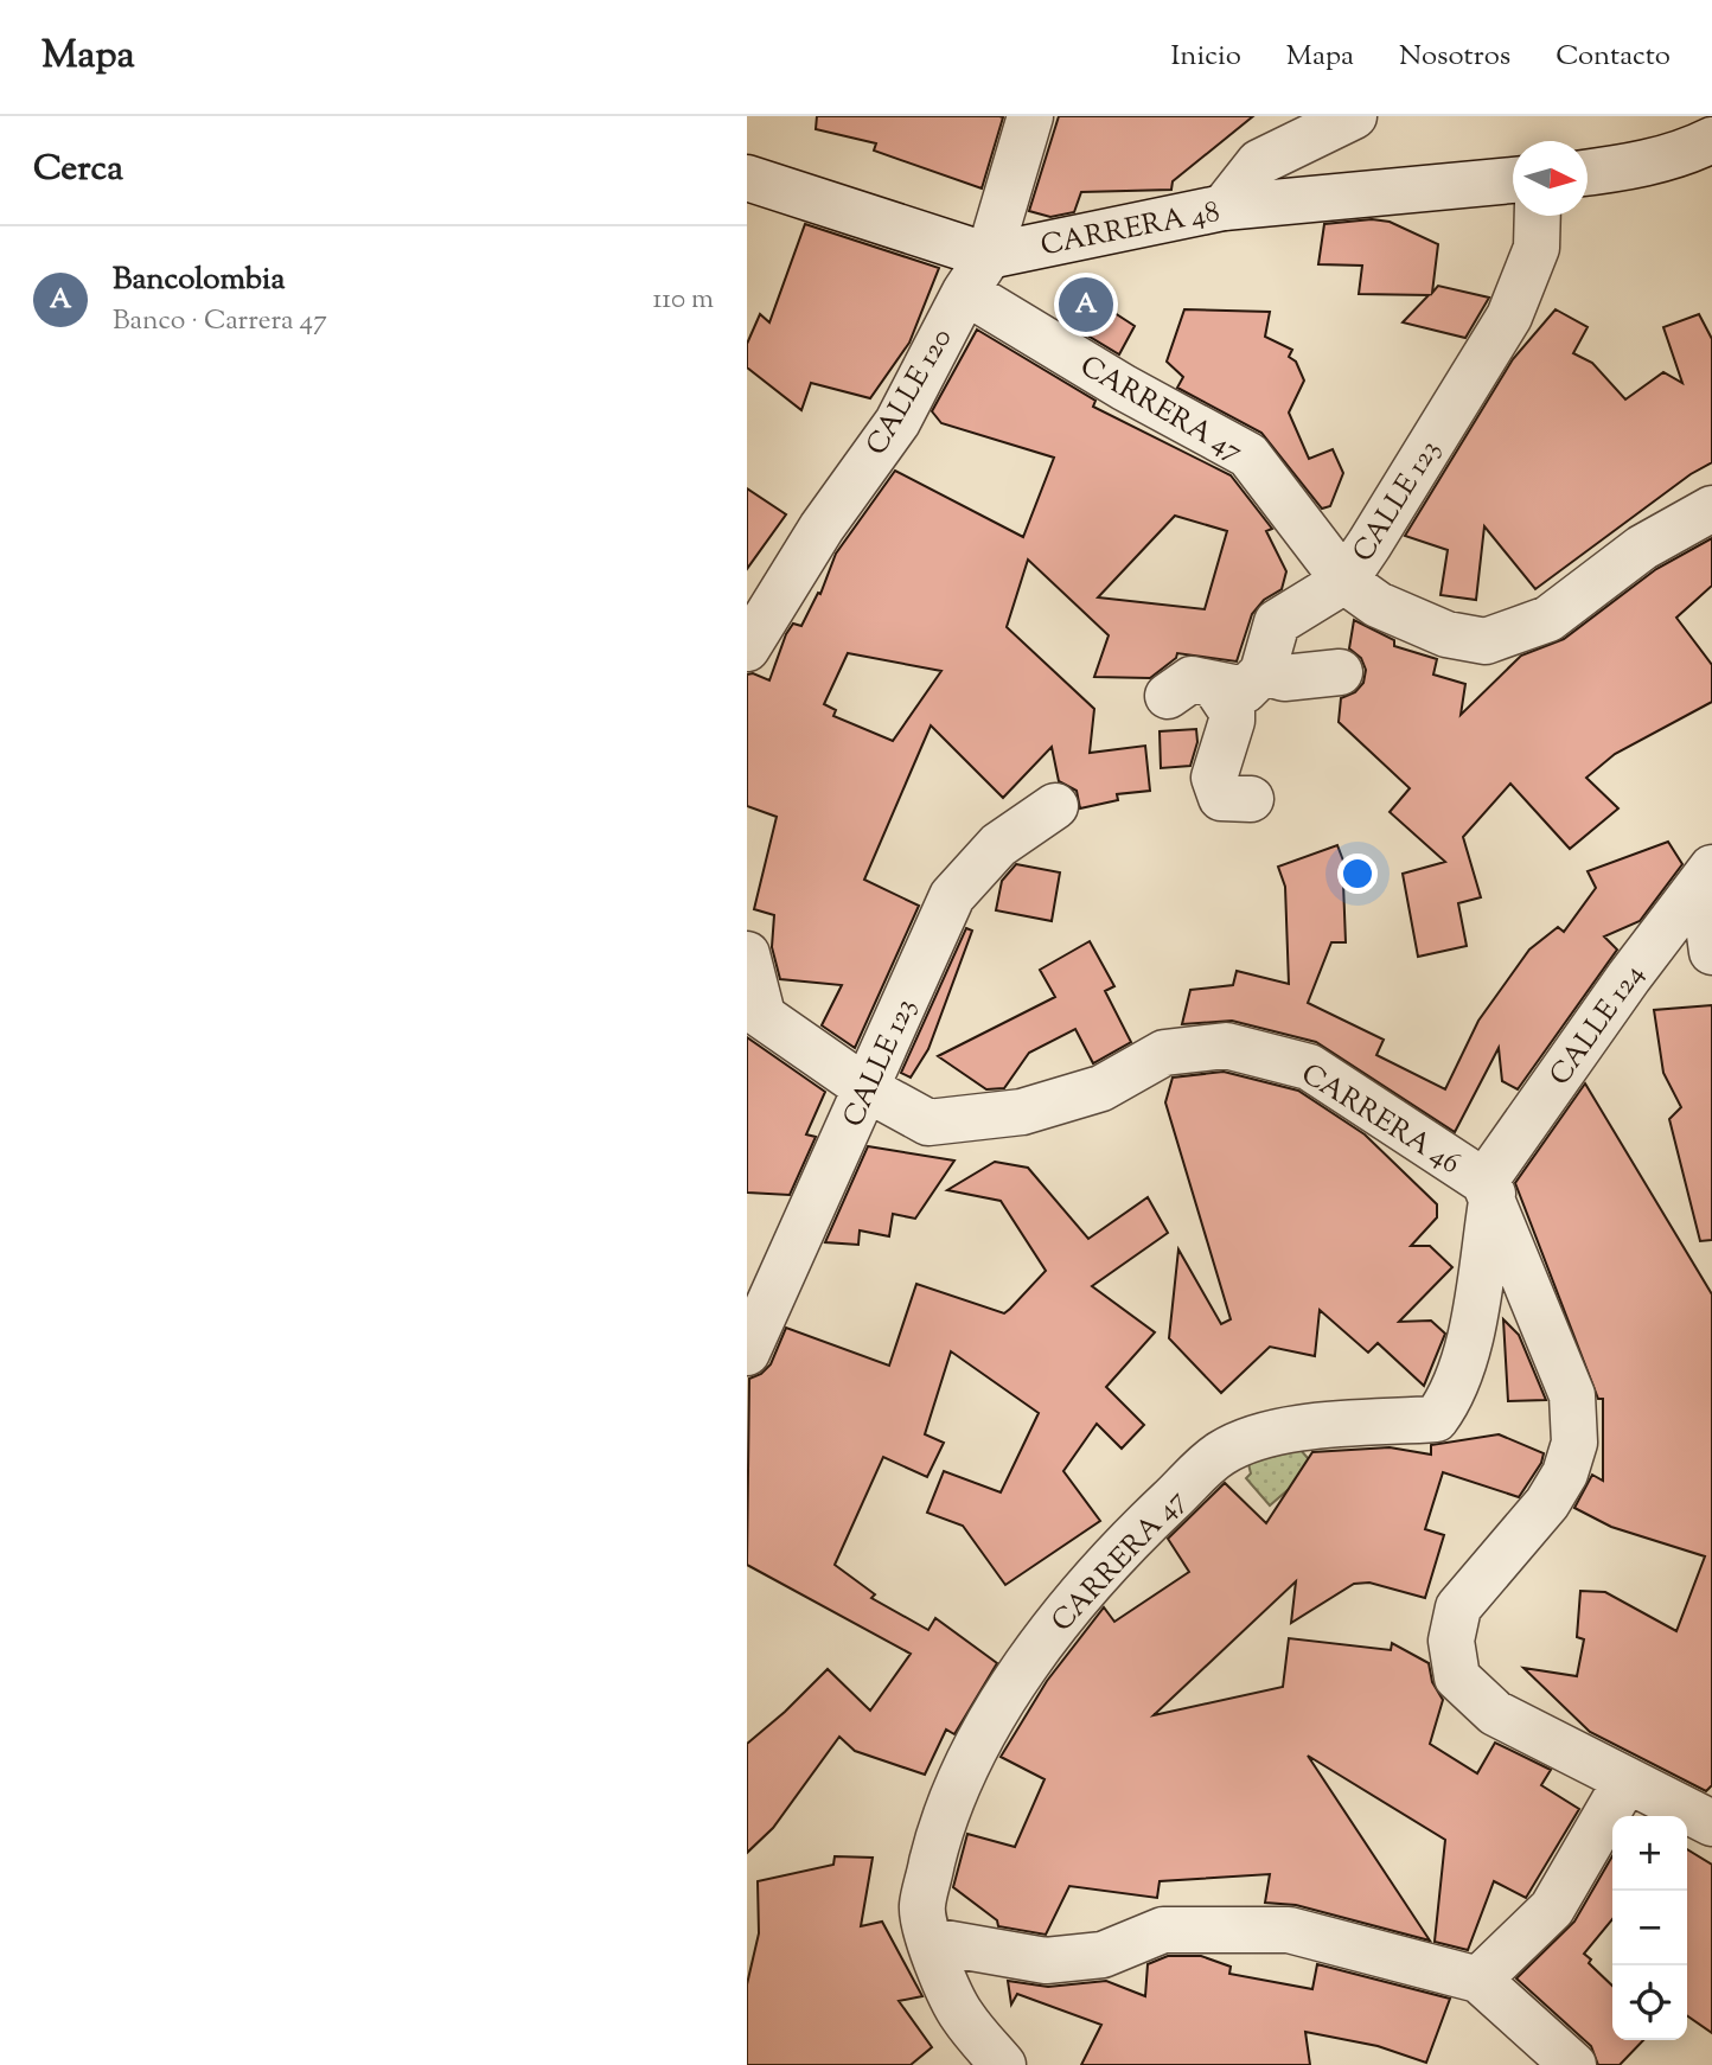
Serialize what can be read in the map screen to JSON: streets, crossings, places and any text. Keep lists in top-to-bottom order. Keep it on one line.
{"streets":{"street":["CARRERA 48","CALLE 120","CARRERA 47","CALLE 123","CALLE 124","CARRERA 46"]},"crossings":[["CARRERA 48","CALLE 120"],["CARRERA 48","CARRERA 47"],["CALLE 120","CARRERA 47"],["CARRERA 47","CALLE 123"],["CARRERA 47","CALLE 124"],["CALLE 123","CARRERA 46"],["CALLE 124","CARRERA 46"]],"north":"right","page":{"header":"Mapa","nav":["Inicio","Mapa","Nosotros","Contacto"],"heading":"Cerca","list":[{"mark":"A","name":"Bancolombia","note":"Banco · Carrera 47","value":"110 m"}],"pins":"A","map_buttons":["+","−"]}}
